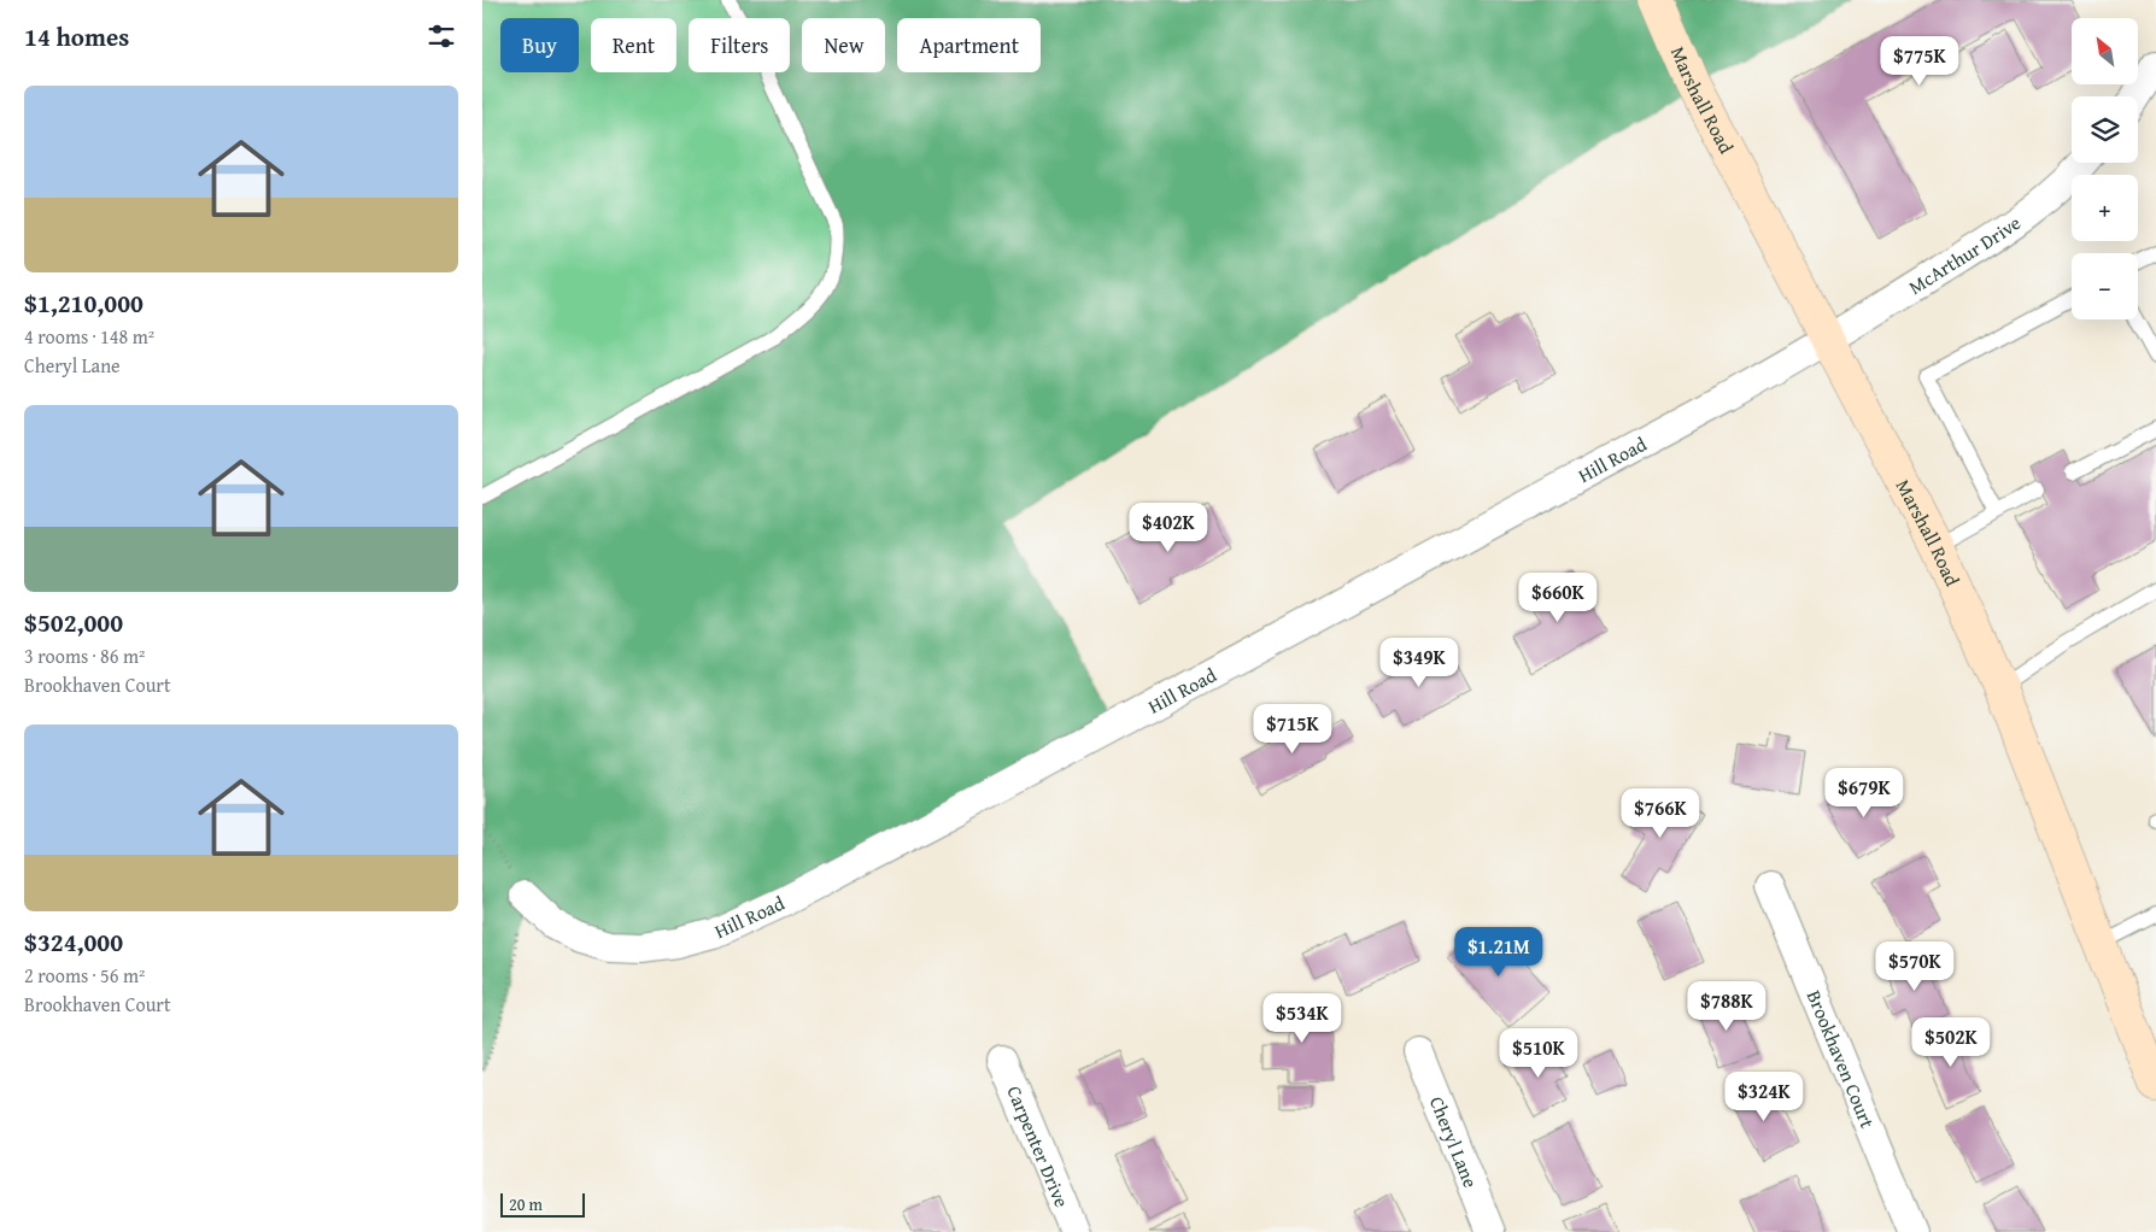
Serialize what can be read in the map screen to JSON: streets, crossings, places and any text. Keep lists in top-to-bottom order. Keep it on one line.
{"streets":{"main road":["Marshall Road"],"street":["McArthur Drive","Hill Road","Brookhaven Court","Cheryl Lane","Carpenter Drive"]},"crossings":[["Marshall Road","McArthur Drive"],["Marshall Road","Hill Road"],["McArthur Drive","Hill Road"]],"scale_bar":"20 m","north":"top left","page":{"heading":"14 homes","map_buttons":["+","−"],"chip":["Buy","Rent","Filters","New","Apartment"],"price":["$775K","$402K","$660K","$349K","$715K","$679K","$766K","$1.21M","$570K","$788K","$534K","$502K","$510K","$324K"],"list":[{"name":"$1,210,000","note":"4 rooms · 148 m² · Cheryl Lane"},{"name":"$502,000","note":"3 rooms · 86 m² · Brookhaven Court"},{"name":"$324,000","note":"2 rooms · 56 m² · Brookhaven Court"}],"scale":"20 m"}}
